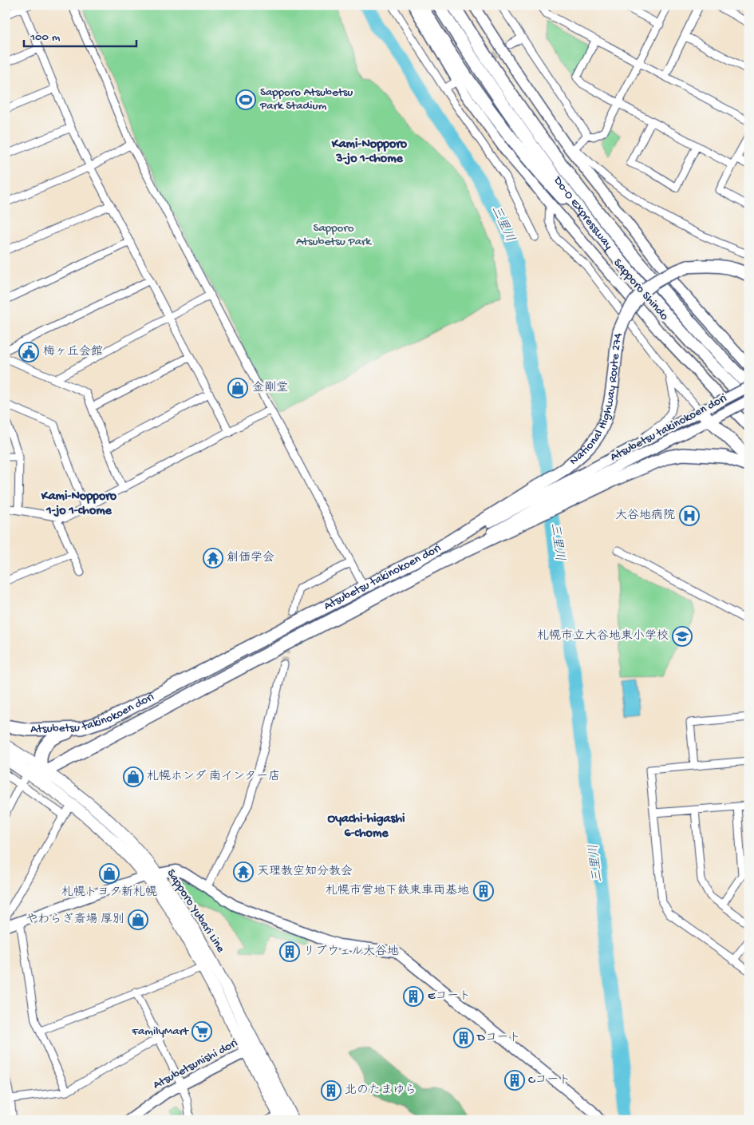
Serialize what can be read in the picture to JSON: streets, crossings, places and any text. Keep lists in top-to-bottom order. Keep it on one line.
{"streets":{"highway":["Do-O Expressway","National Highway Route 274","Atsubetsu takinokoen dori"],"main road":["Sapporo Yubari Line"],"street":["Sapporo Shindo","Atsubetsunishi dori"]},"crossings":[["Do-O Expressway","Atsubetsu takinokoen dori"],["National Highway Route 274","Atsubetsu takinokoen dori"],["Atsubetsu takinokoen dori","Sapporo Yubari Line"],["Sapporo Yubari Line","Atsubetsunishi dori"]],"districts":["Kami-Nopporo 3-jo 1-chome","Kami-Nopporo 1-jo 1-chome","Oyachi-higashi 6-chome"],"water":["三里川"],"parks":["Sapporo Atsubetsu Park"],"places":{"sports":["Sapporo Atsubetsu Park Stadium"],"public building":["梅ヶ丘会館"],"shop":["金剛堂","札幌ホンダ 南インター店","札幌トヨタ新札幌","やわらぎ斎場 厚別"],"hospital":["大谷地病院"],"temple":["創価学会","天理教空知分教会"],"school or university":["札幌市立大谷地東小学校"],"building":["札幌市営地下鉄東車両基地","リブウェル大谷地","Eコート","Dコート","Cコート","北のたまゆら"],"supermarket":["FamilyMart"]},"scale_bar":"100 m"}
